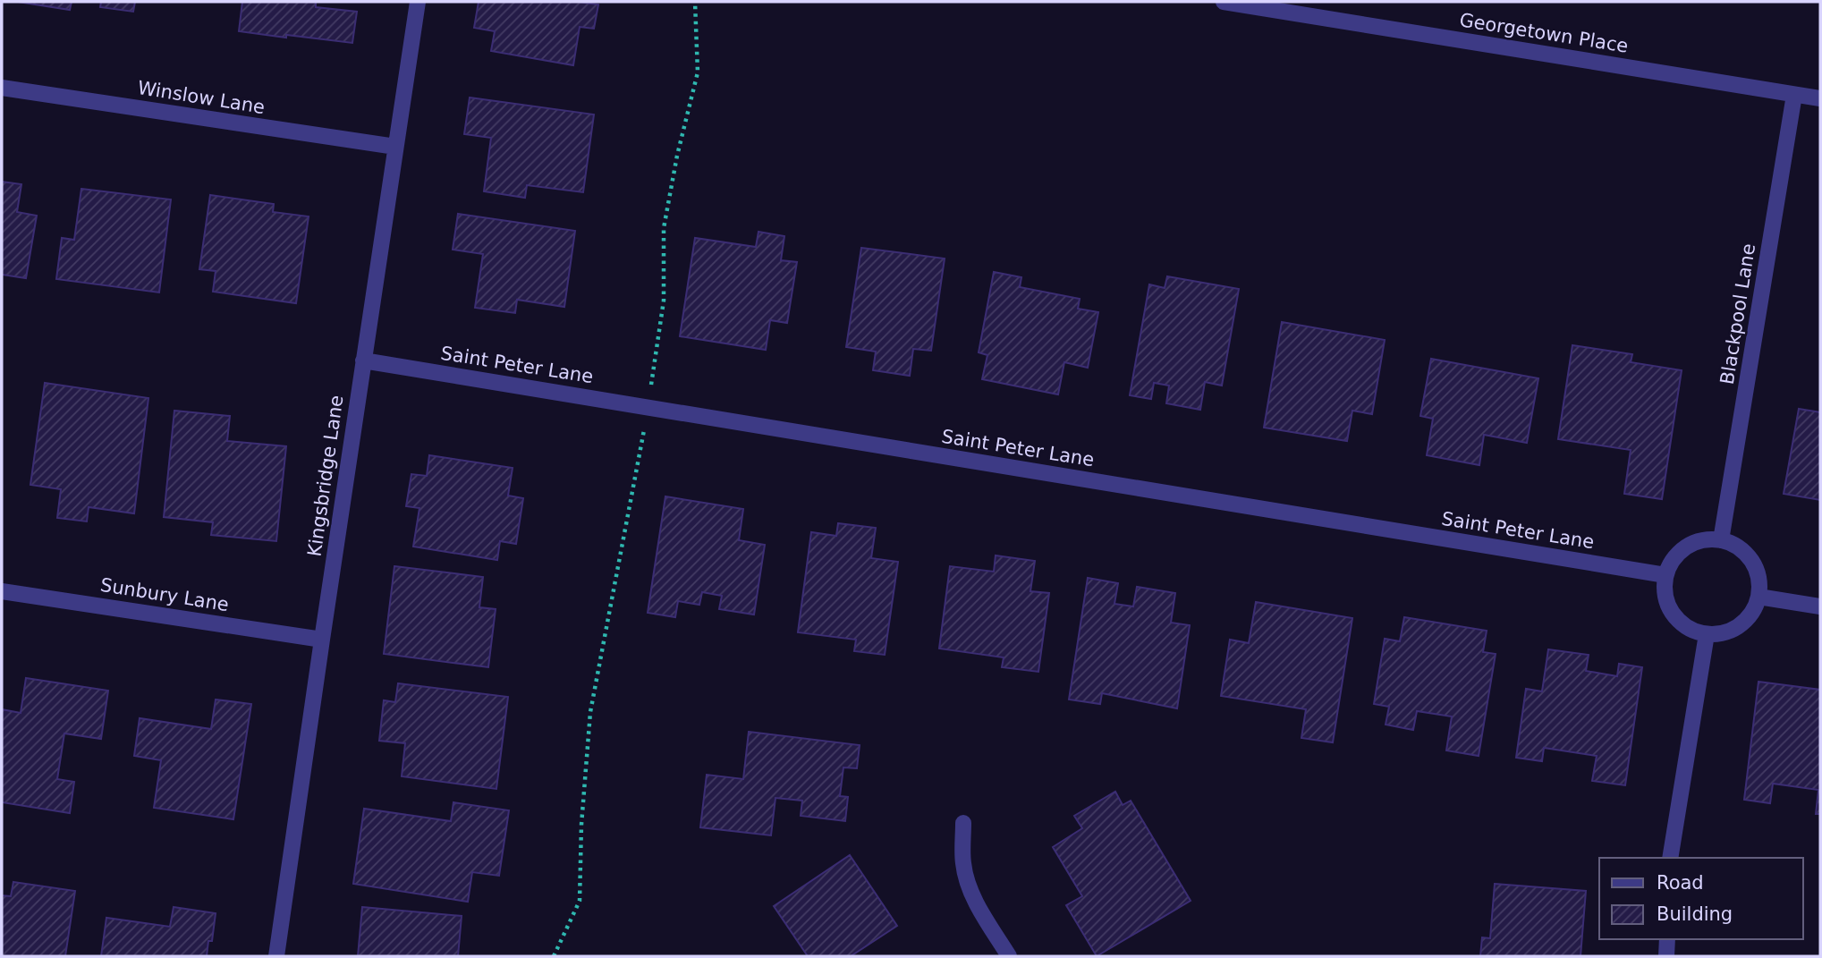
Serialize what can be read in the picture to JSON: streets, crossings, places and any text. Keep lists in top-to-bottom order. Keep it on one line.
{"streets":{"street":["Georgetown Place","Winslow Lane","Blackpool Lane","Saint Peter Lane","Kingsbridge Lane","Sunbury Lane"]},"crossings":[["Georgetown Place","Blackpool Lane"],["Winslow Lane","Kingsbridge Lane"],["Blackpool Lane","Saint Peter Lane"],["Saint Peter Lane","Kingsbridge Lane"],["Kingsbridge Lane","Sunbury Lane"]],"legend":["Road","Building"]}
